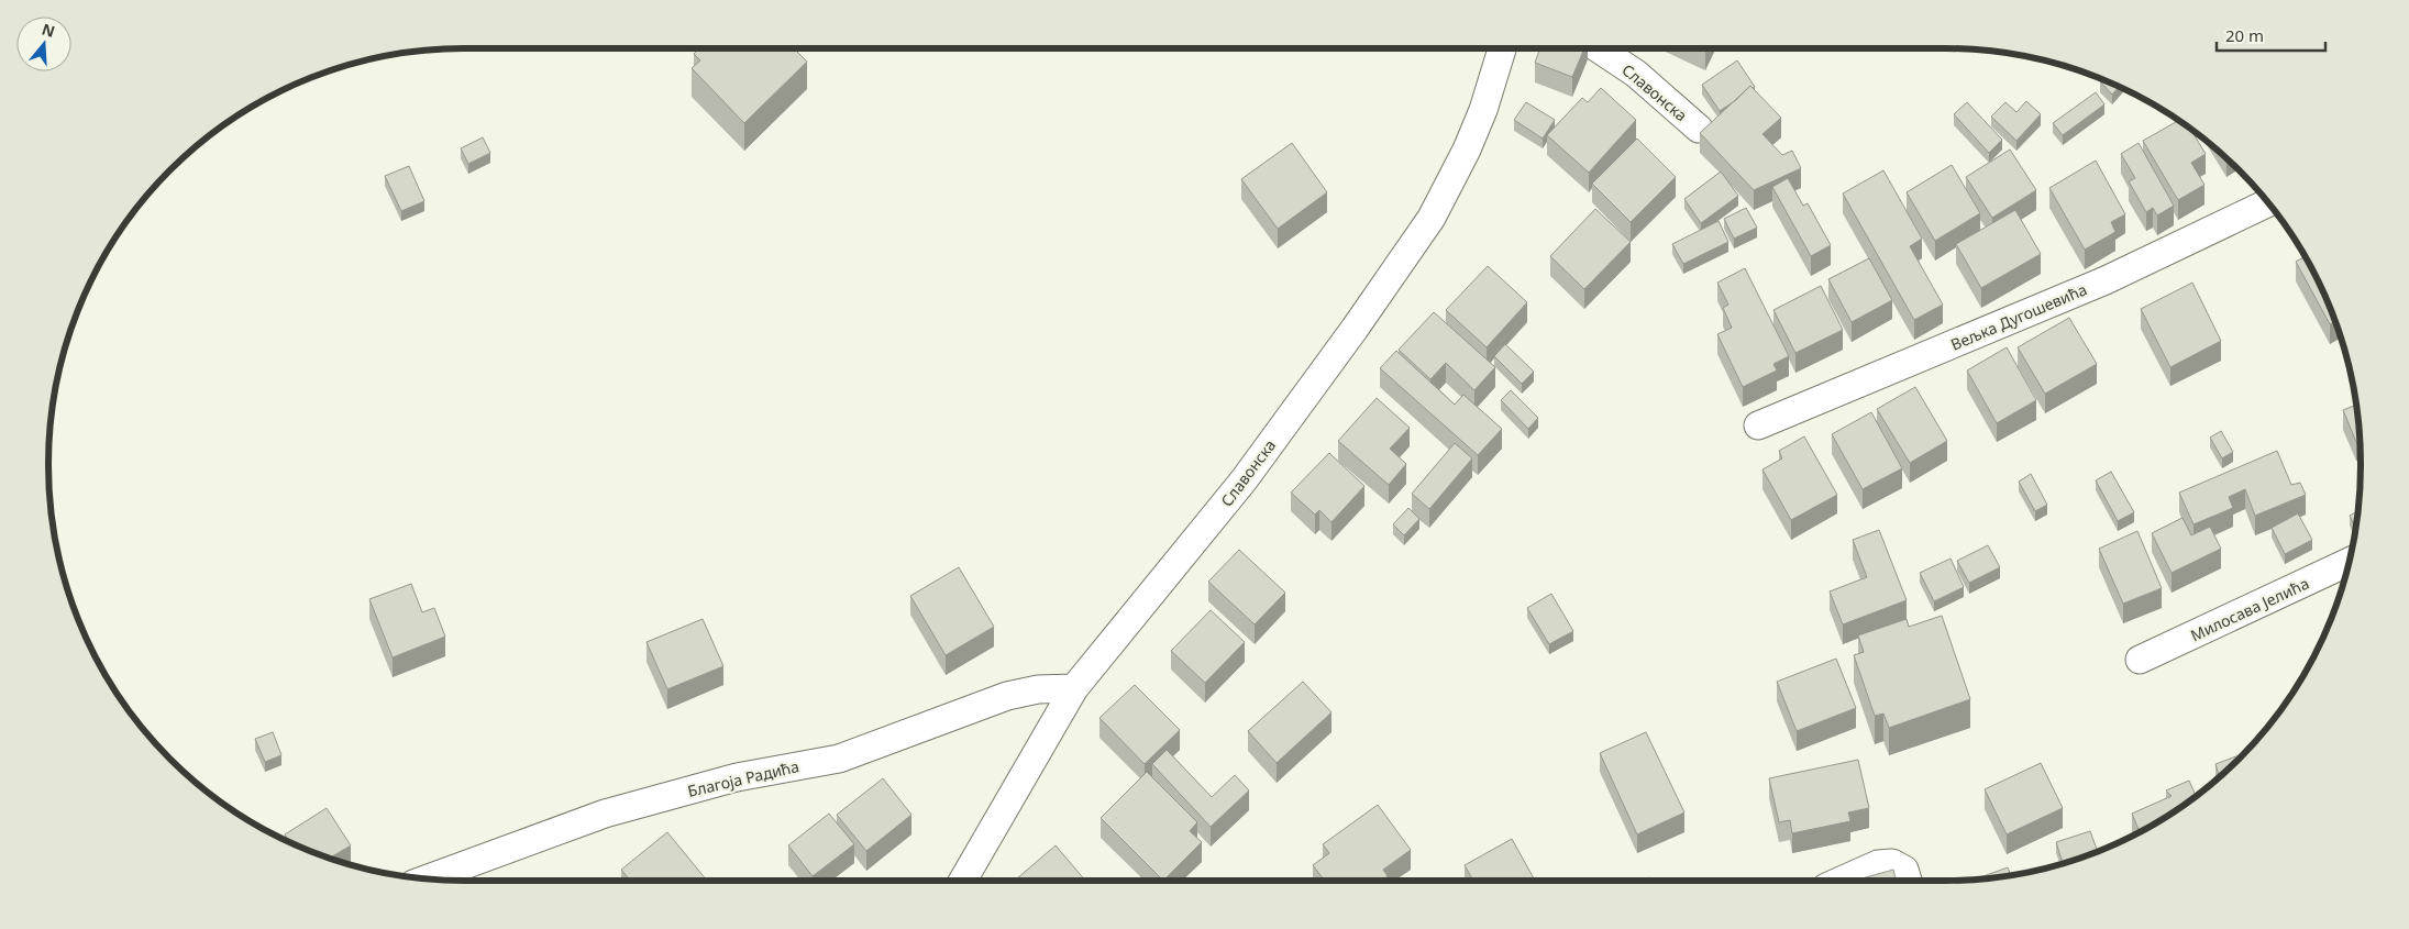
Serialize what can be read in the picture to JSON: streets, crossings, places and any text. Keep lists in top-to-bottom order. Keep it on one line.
{"streets":{"street":["Славонска","Вељка Дугошевића","Милосава Јелића","Благоја Радића"]},"crossings":[["Славонска","Благоја Радића"]],"scale_bar":"20 m","north":"top"}
